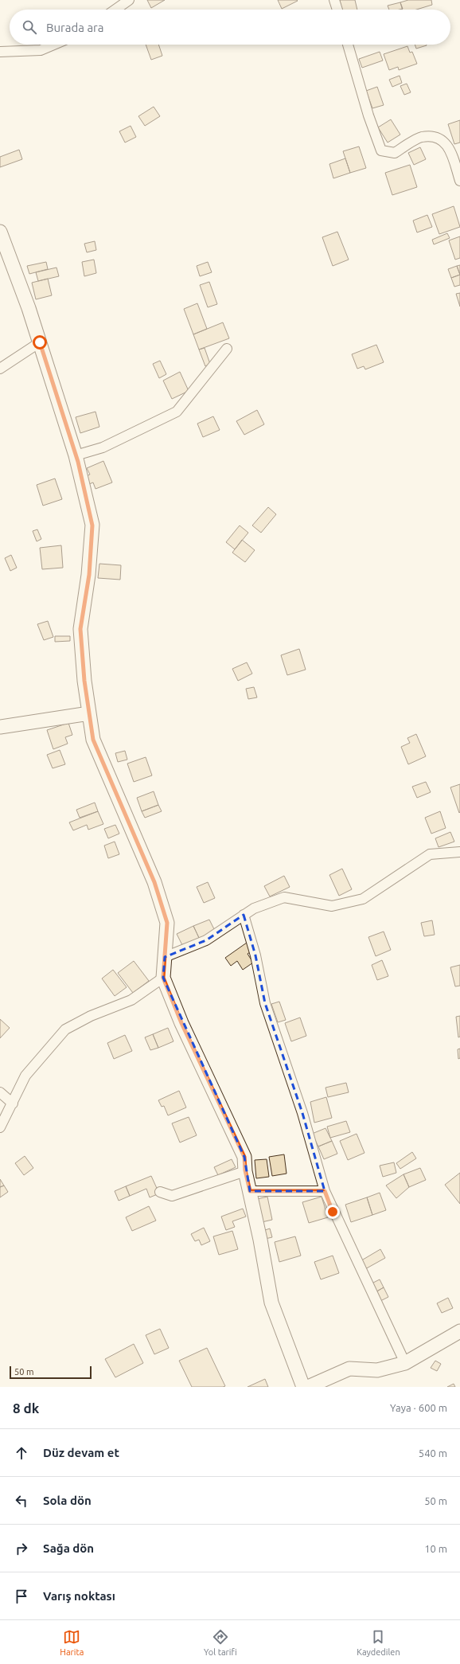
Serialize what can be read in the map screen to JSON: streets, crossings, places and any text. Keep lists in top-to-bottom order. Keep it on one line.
{"scale_bar":"50 m","page":{"search":"Burada ara","scale":"50 m","heading":["8 dk","Yaya · 600 m"],"list":[["Düz devam et","540 m"],["Sola dön","50 m"],["Sağa dön","10 m"],"Varış noktası"],"nav":["Harita","Yol tarifi","Kaydedilen"]}}
